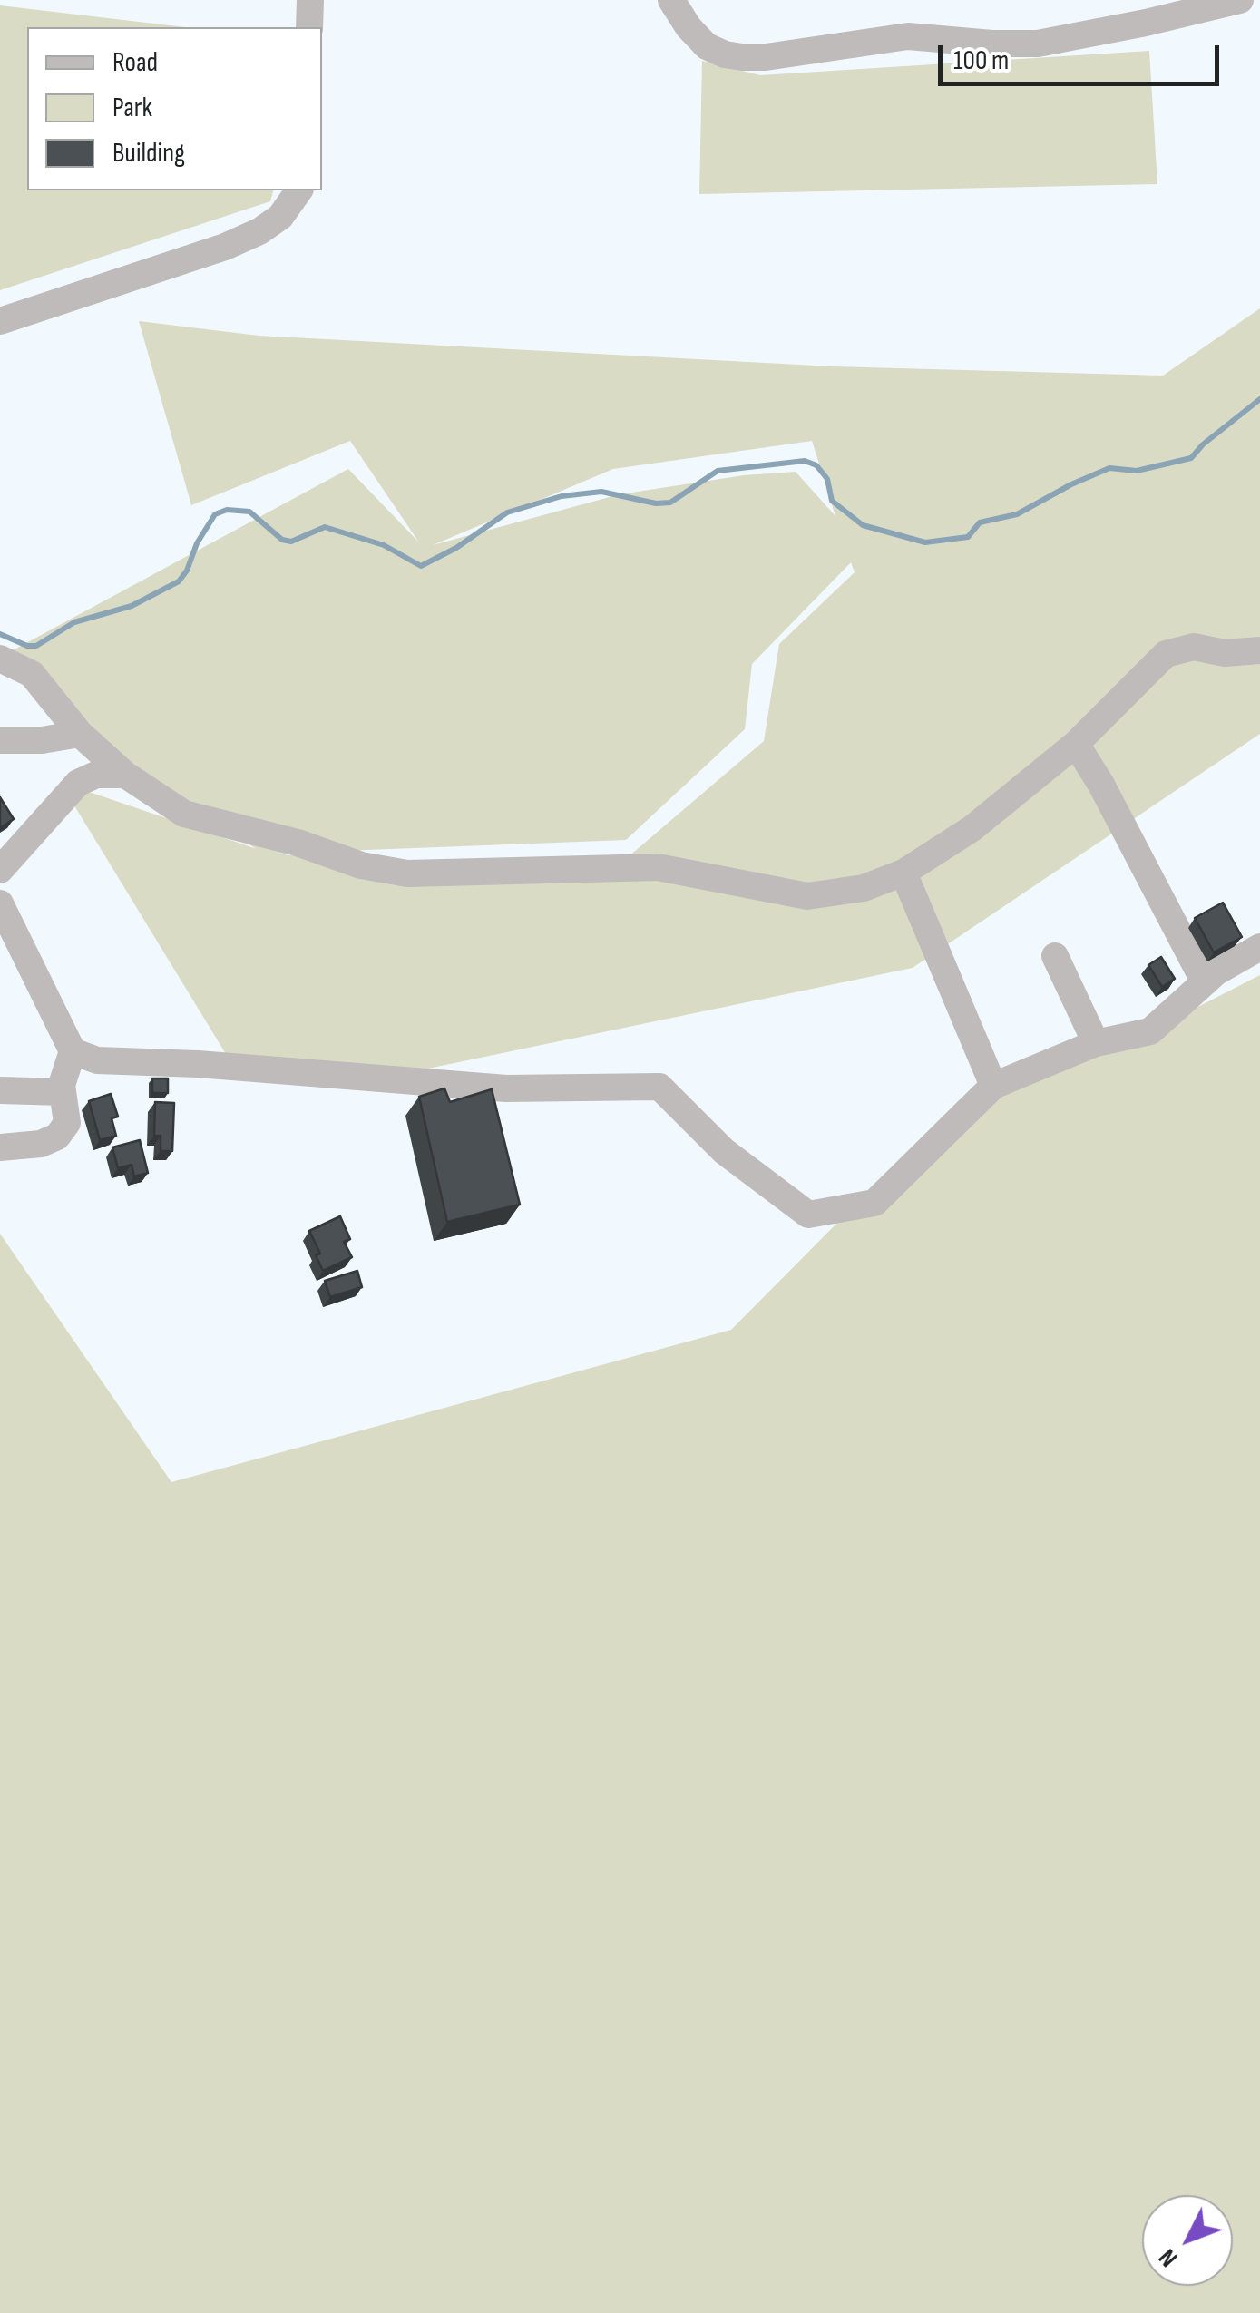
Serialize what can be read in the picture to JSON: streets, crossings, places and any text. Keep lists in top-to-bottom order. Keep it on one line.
{"legend":["Road","Park","Building"],"scale_bar":"100 m","north":"bottom left"}
